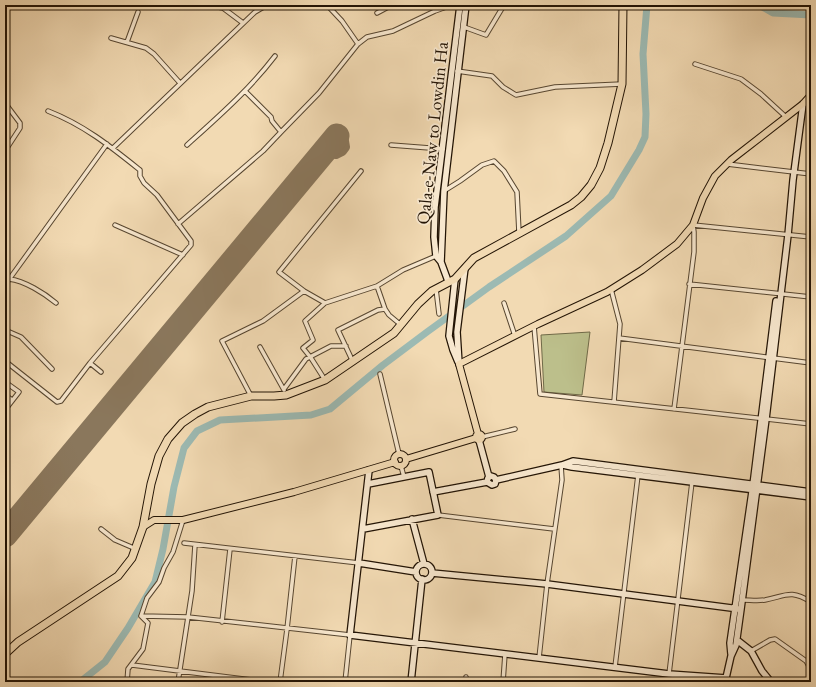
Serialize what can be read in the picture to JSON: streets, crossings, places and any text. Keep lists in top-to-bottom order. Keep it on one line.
{"streets":{"street":["Qala-e-Naw to Lowdin Ha"]}}
